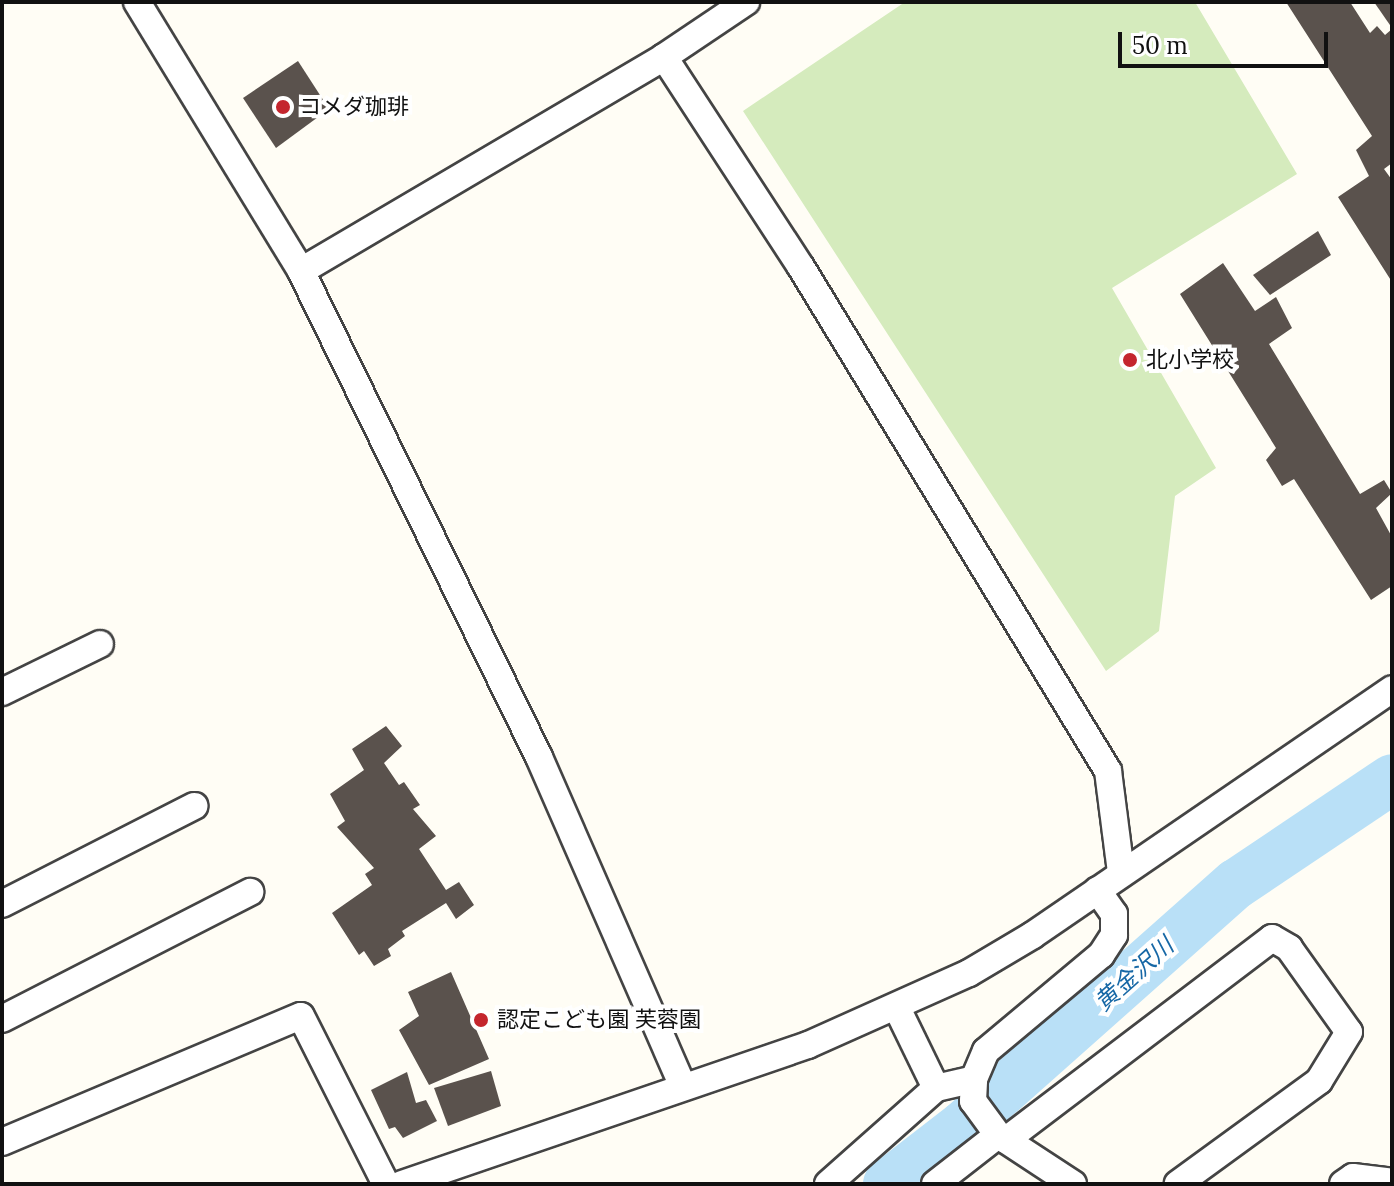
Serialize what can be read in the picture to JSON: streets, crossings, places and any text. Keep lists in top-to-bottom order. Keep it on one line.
{"water":["黄金沢川"],"places":["コメダ珈琲","北小学校","認定こども園 芙蓉園"],"scale_bar":"50 m"}
